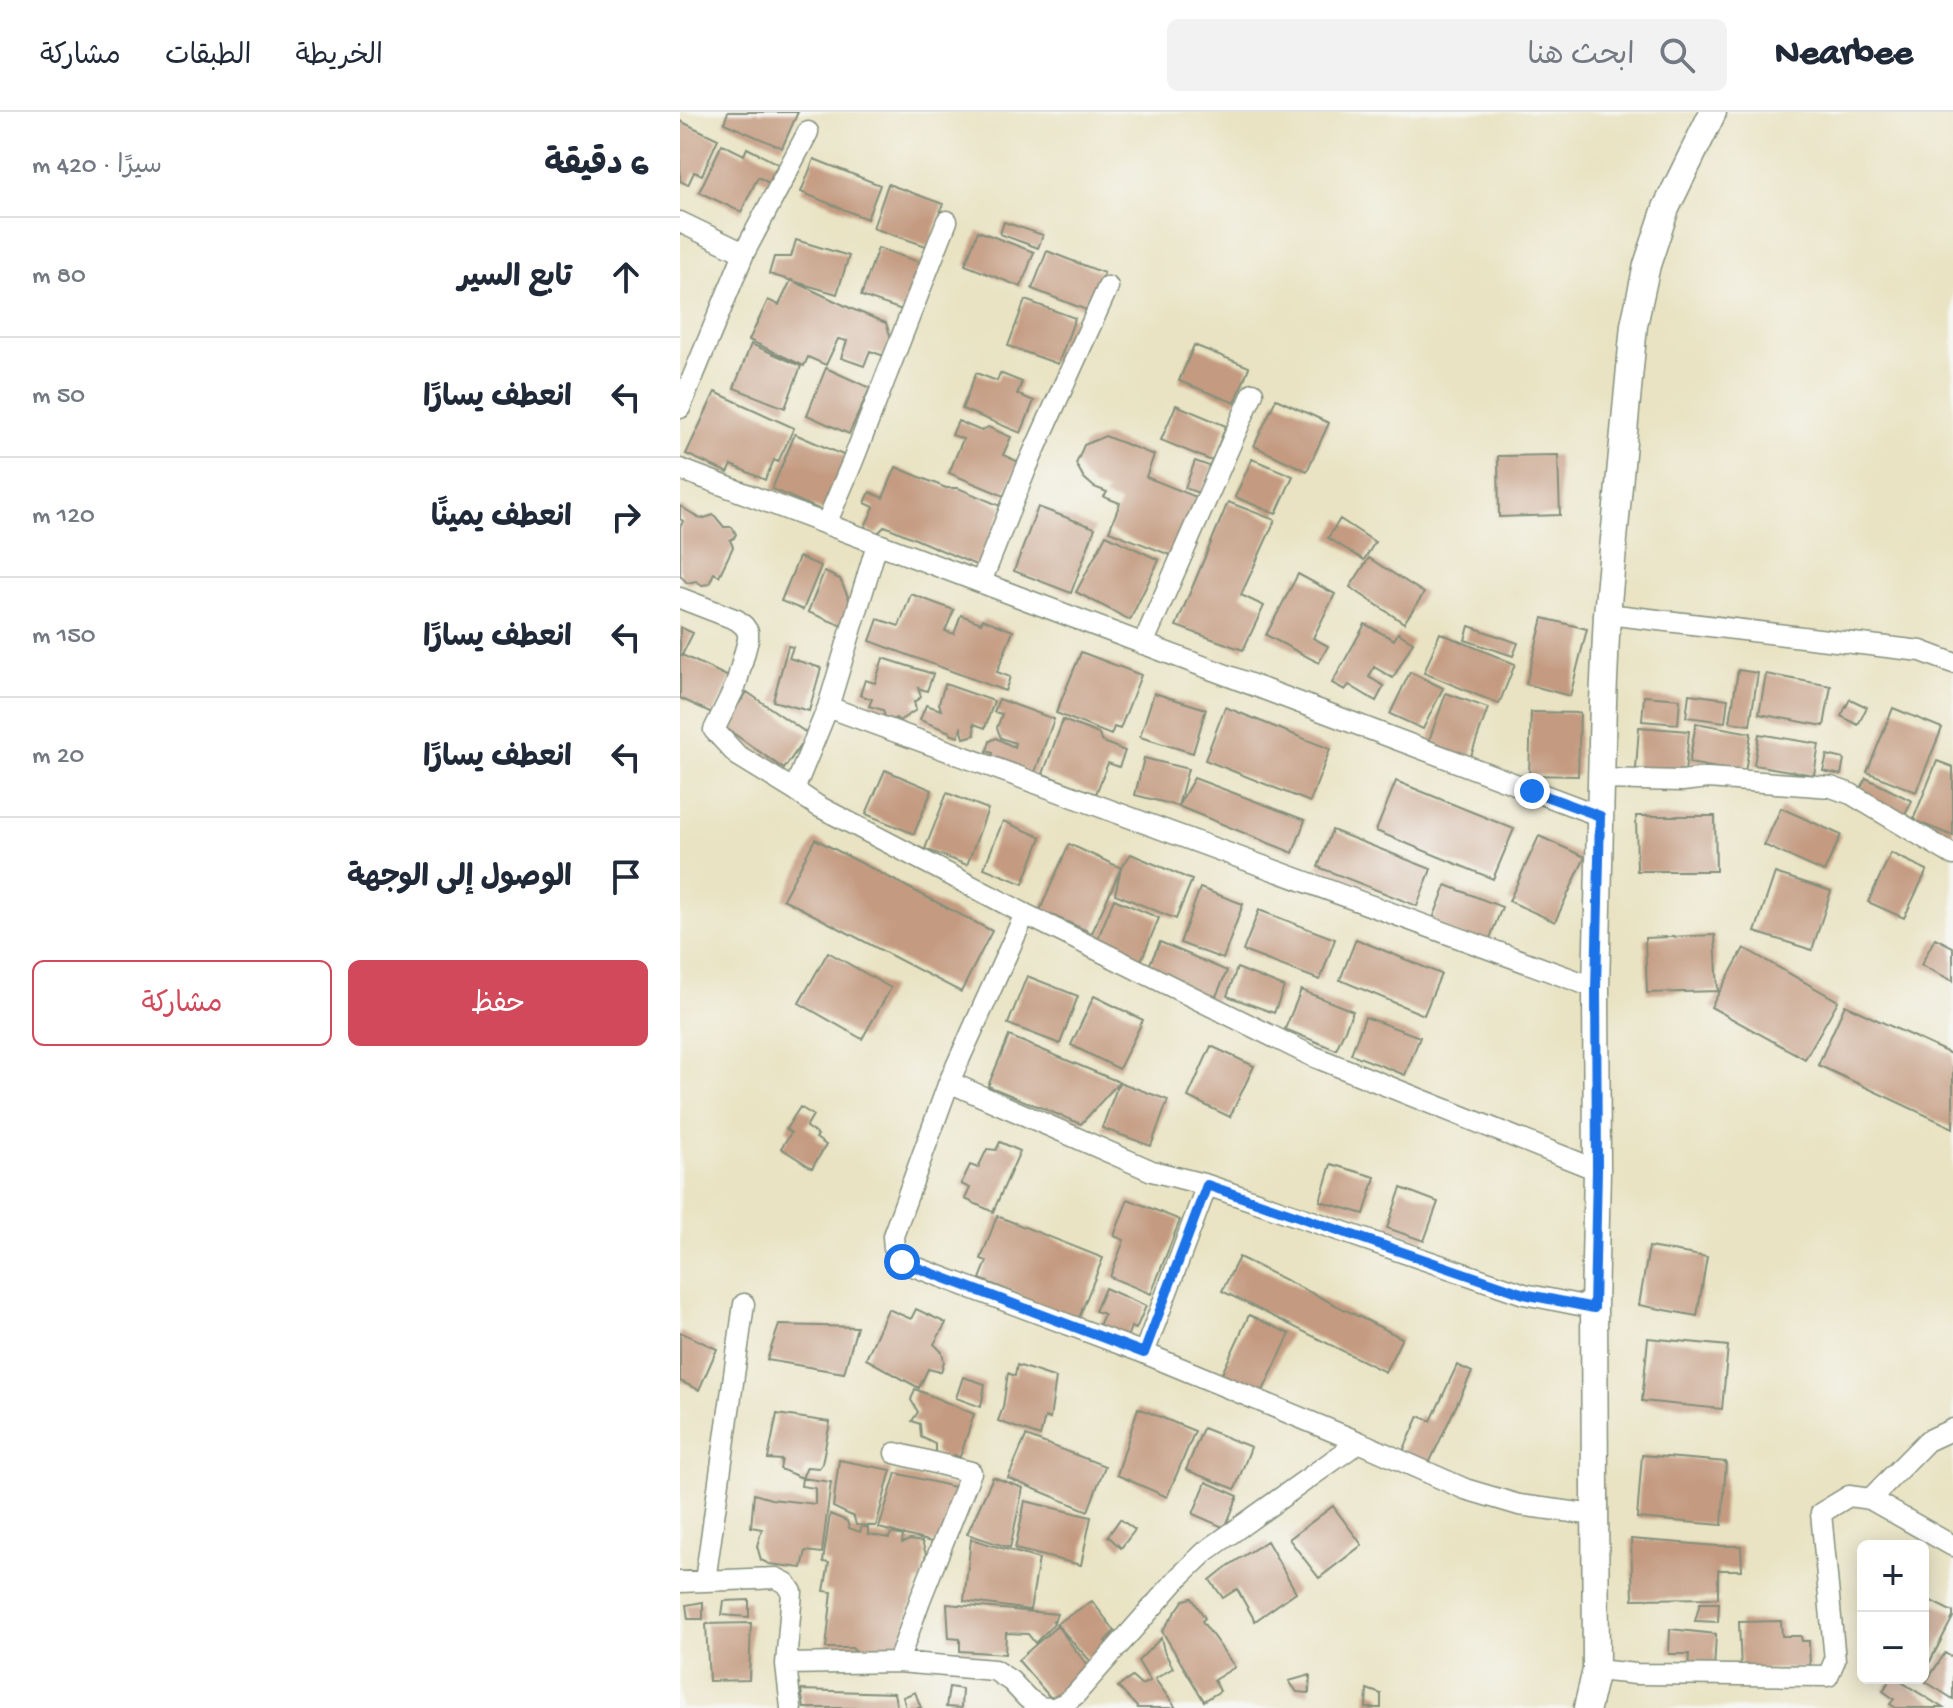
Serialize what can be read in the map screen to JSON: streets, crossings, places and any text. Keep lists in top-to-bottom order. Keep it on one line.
{"page":{"header":"Nearbee","search":"ابحث هنا","nav":["الخريطة","الطبقات","مشاركة"],"heading":["6 دقيقة","سيرًا · 420 m"],"list":[["تابع السير","80 m"],["انعطف يسارًا","50 m"],["انعطف يمينًا","120 m"],["انعطف يسارًا","150 m"],["انعطف يسارًا","20 m"],"الوصول إلى الوجهة"],"buttons":["حفظ","مشاركة"],"map_buttons":["+","−"]}}
